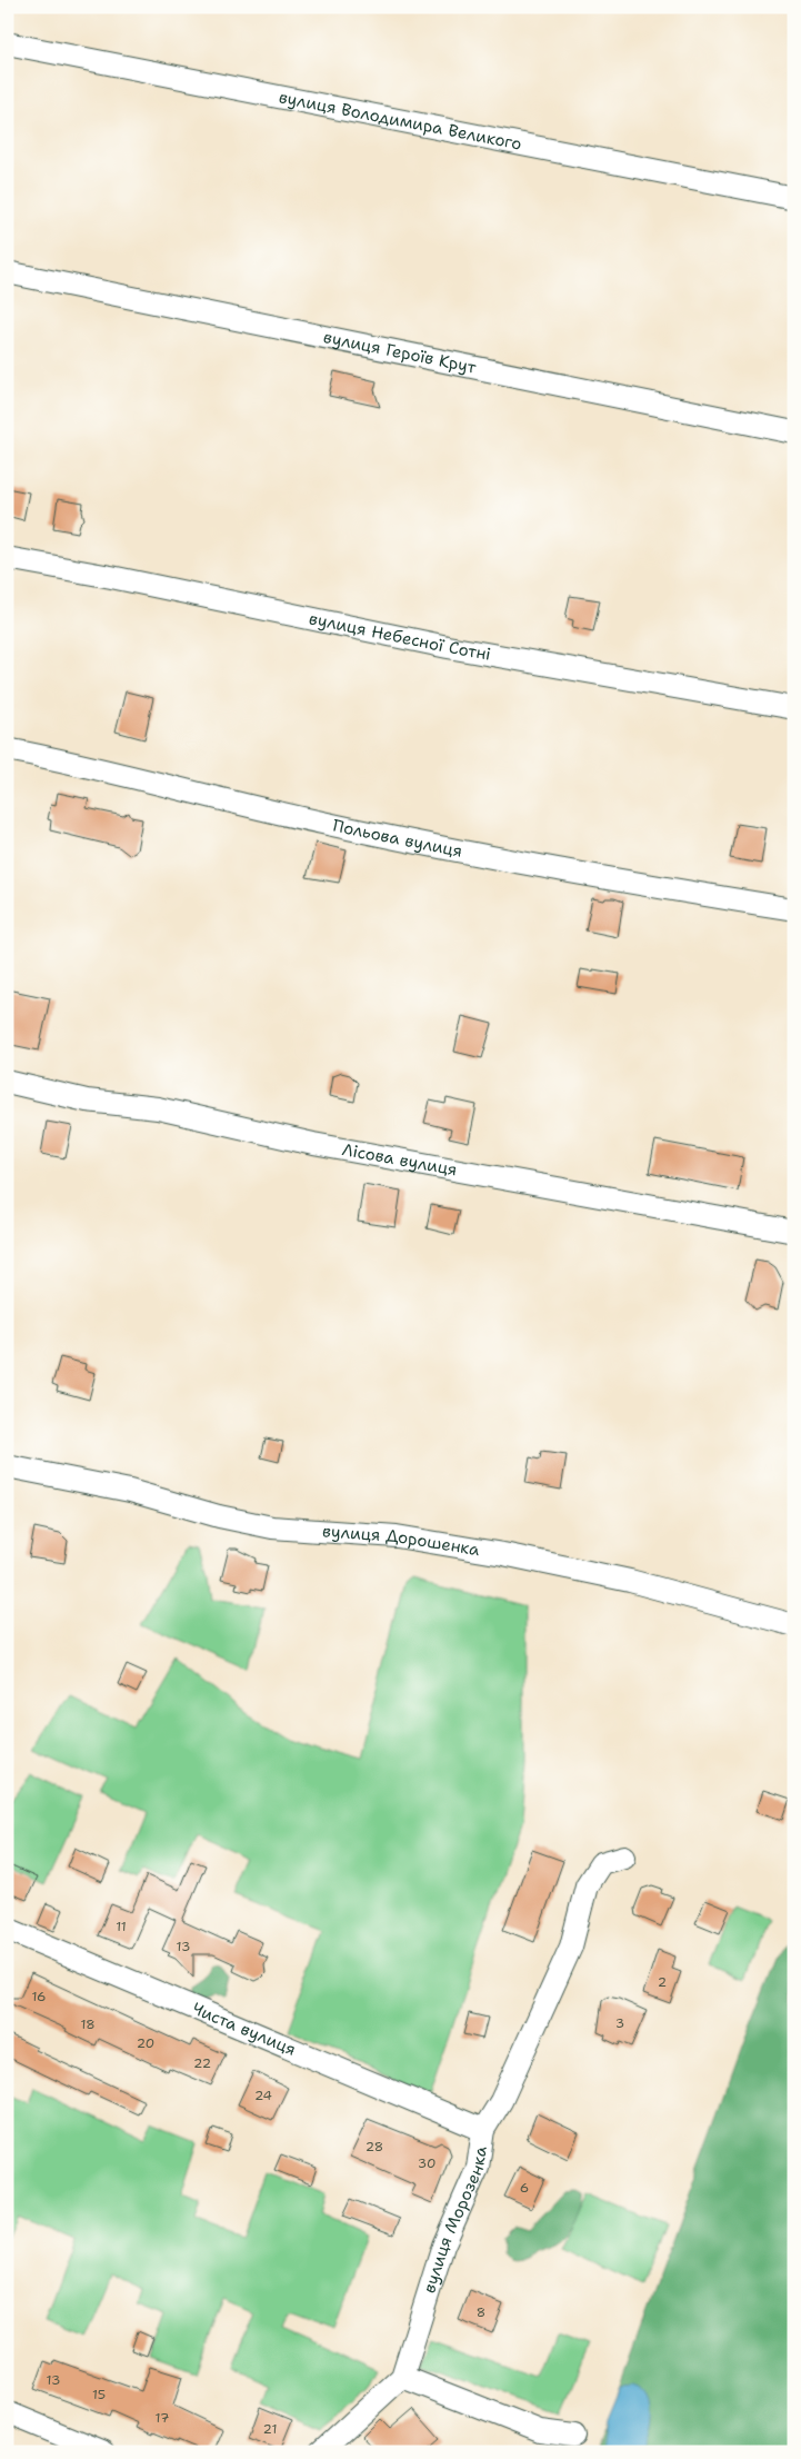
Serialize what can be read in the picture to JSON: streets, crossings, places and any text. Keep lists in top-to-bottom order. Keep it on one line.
{"streets":{"street":["вулиця Володимира Великого","вулиця Героїв Крут","вулиця Небесної Сотні","Польова вулиця","Лісова вулиця","вулиця Дорошенка","Чиста вулиця","вулиця Морозенка"]},"crossings":[["Чиста вулиця","вулиця Морозенка"]],"house_numbers":["11","13","2","16","3","18","20","22","24","28","30","6","8","13","15","17","21"]}
